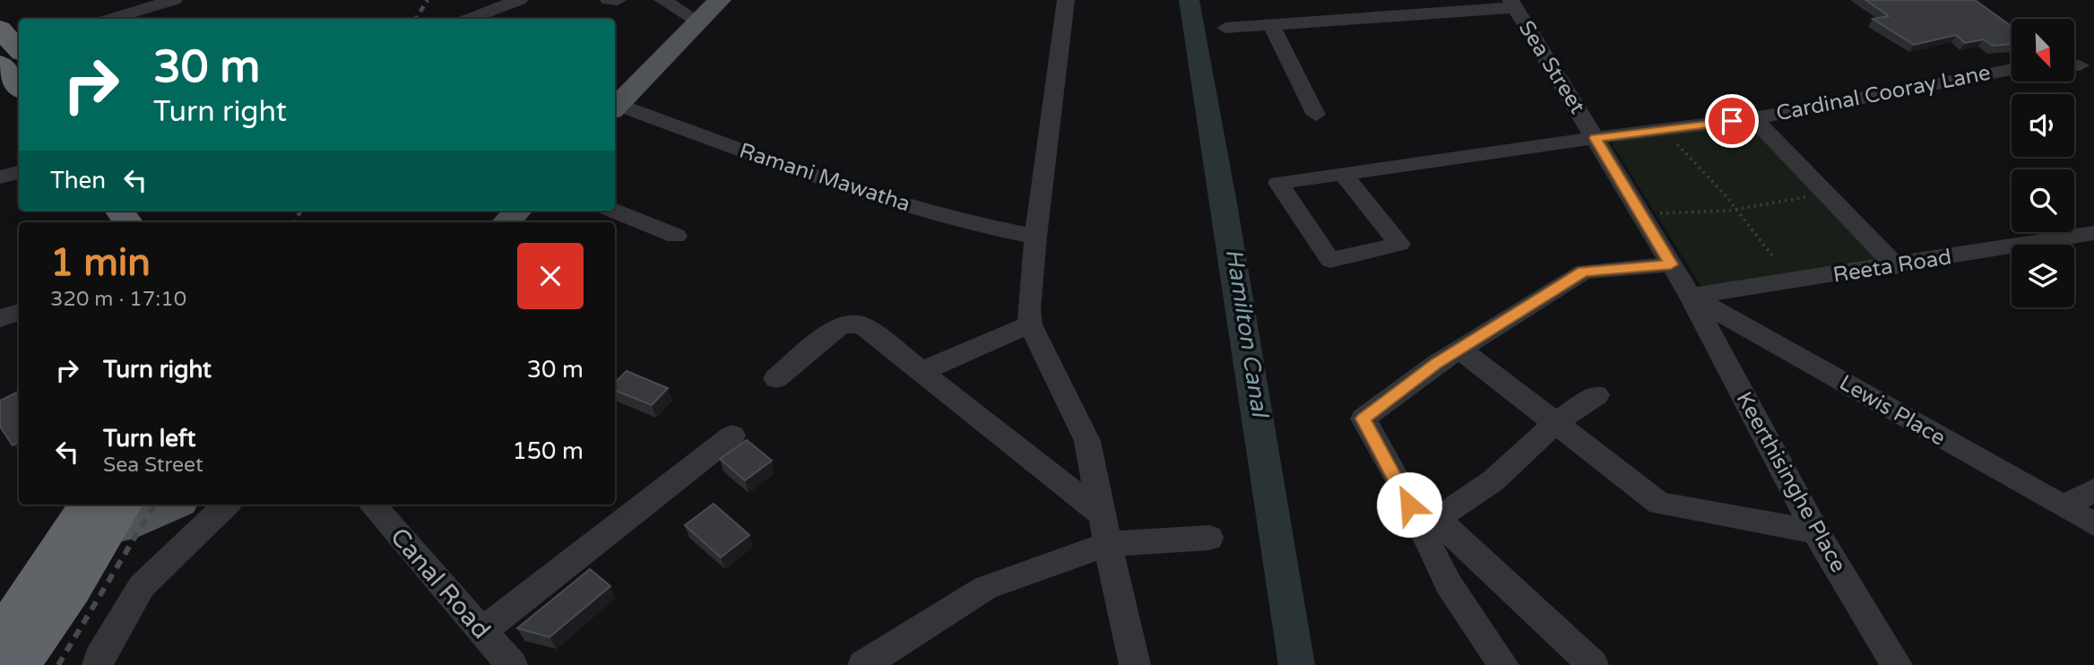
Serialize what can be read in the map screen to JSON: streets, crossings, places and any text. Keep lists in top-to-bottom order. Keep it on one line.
{"streets":{"street":["Sea Street","Cardinal Cooray Lane","Ramani Mawatha","Reeta Road","Lewis Place","Keerthisinghe Place","Canal Road"]},"crossings":[["Sea Street","Cardinal Cooray Lane"],["Sea Street","Reeta Road"],["Sea Street","Lewis Place"],["Sea Street","Keerthisinghe Place"],["Reeta Road","Lewis Place"],["Reeta Road","Keerthisinghe Place"],["Lewis Place","Keerthisinghe Place"]],"water":["Hamilton Canal"],"north":"bottom right","page":{"turn":["30 m","Turn right"],"then":"Then","heading":["1 min","320 m · 17:10"],"list":[{"name":"Turn right","value":"30 m"},{"name":"Turn left","note":"Sea Street","value":"150 m"}]}}
